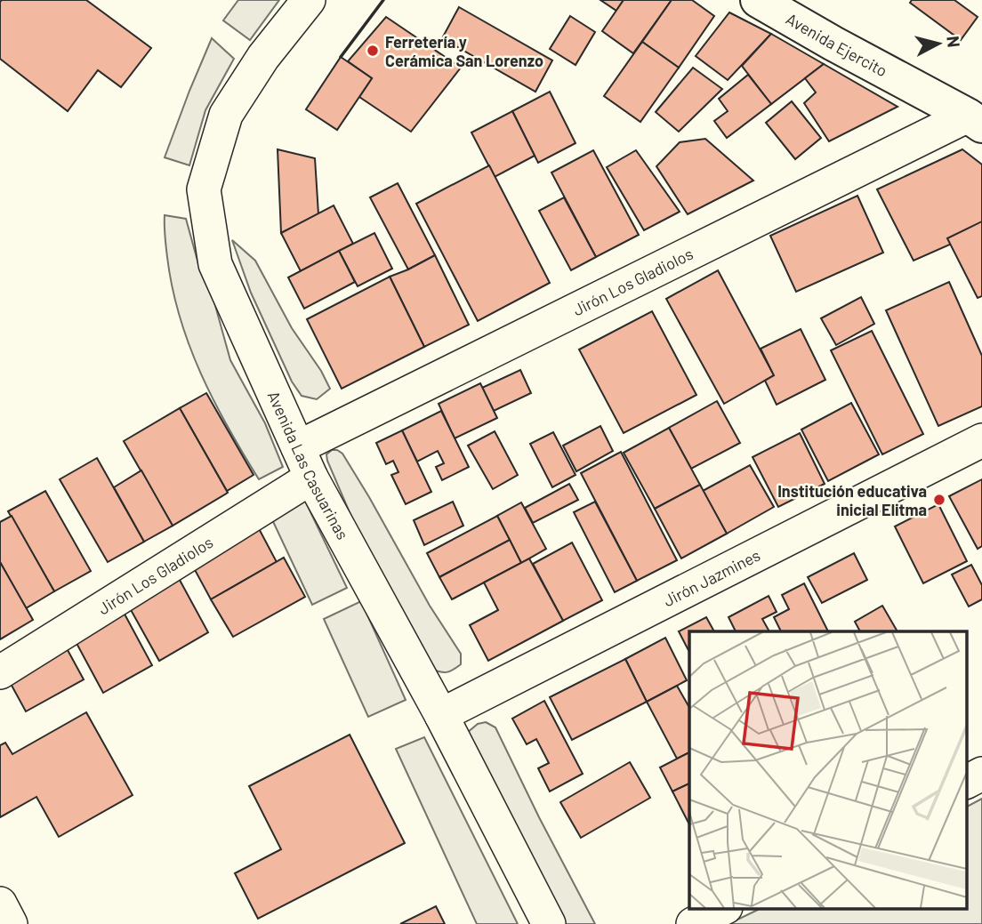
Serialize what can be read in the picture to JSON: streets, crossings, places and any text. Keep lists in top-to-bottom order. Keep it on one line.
{"streets":{"highway":["Avenida Ejercito"],"street":["Jirón Los Gladiolos","Avenida Las Casuarinas","Jirón Jazmines"]},"crossings":[["Avenida Ejercito","Jirón Los Gladiolos"],["Jirón Los Gladiolos","Avenida Las Casuarinas"],["Avenida Las Casuarinas","Jirón Jazmines"]],"places":["Ferretería y Cerámica San Lorenzo","Institución educativa inicial Elitma"],"north":"right"}
